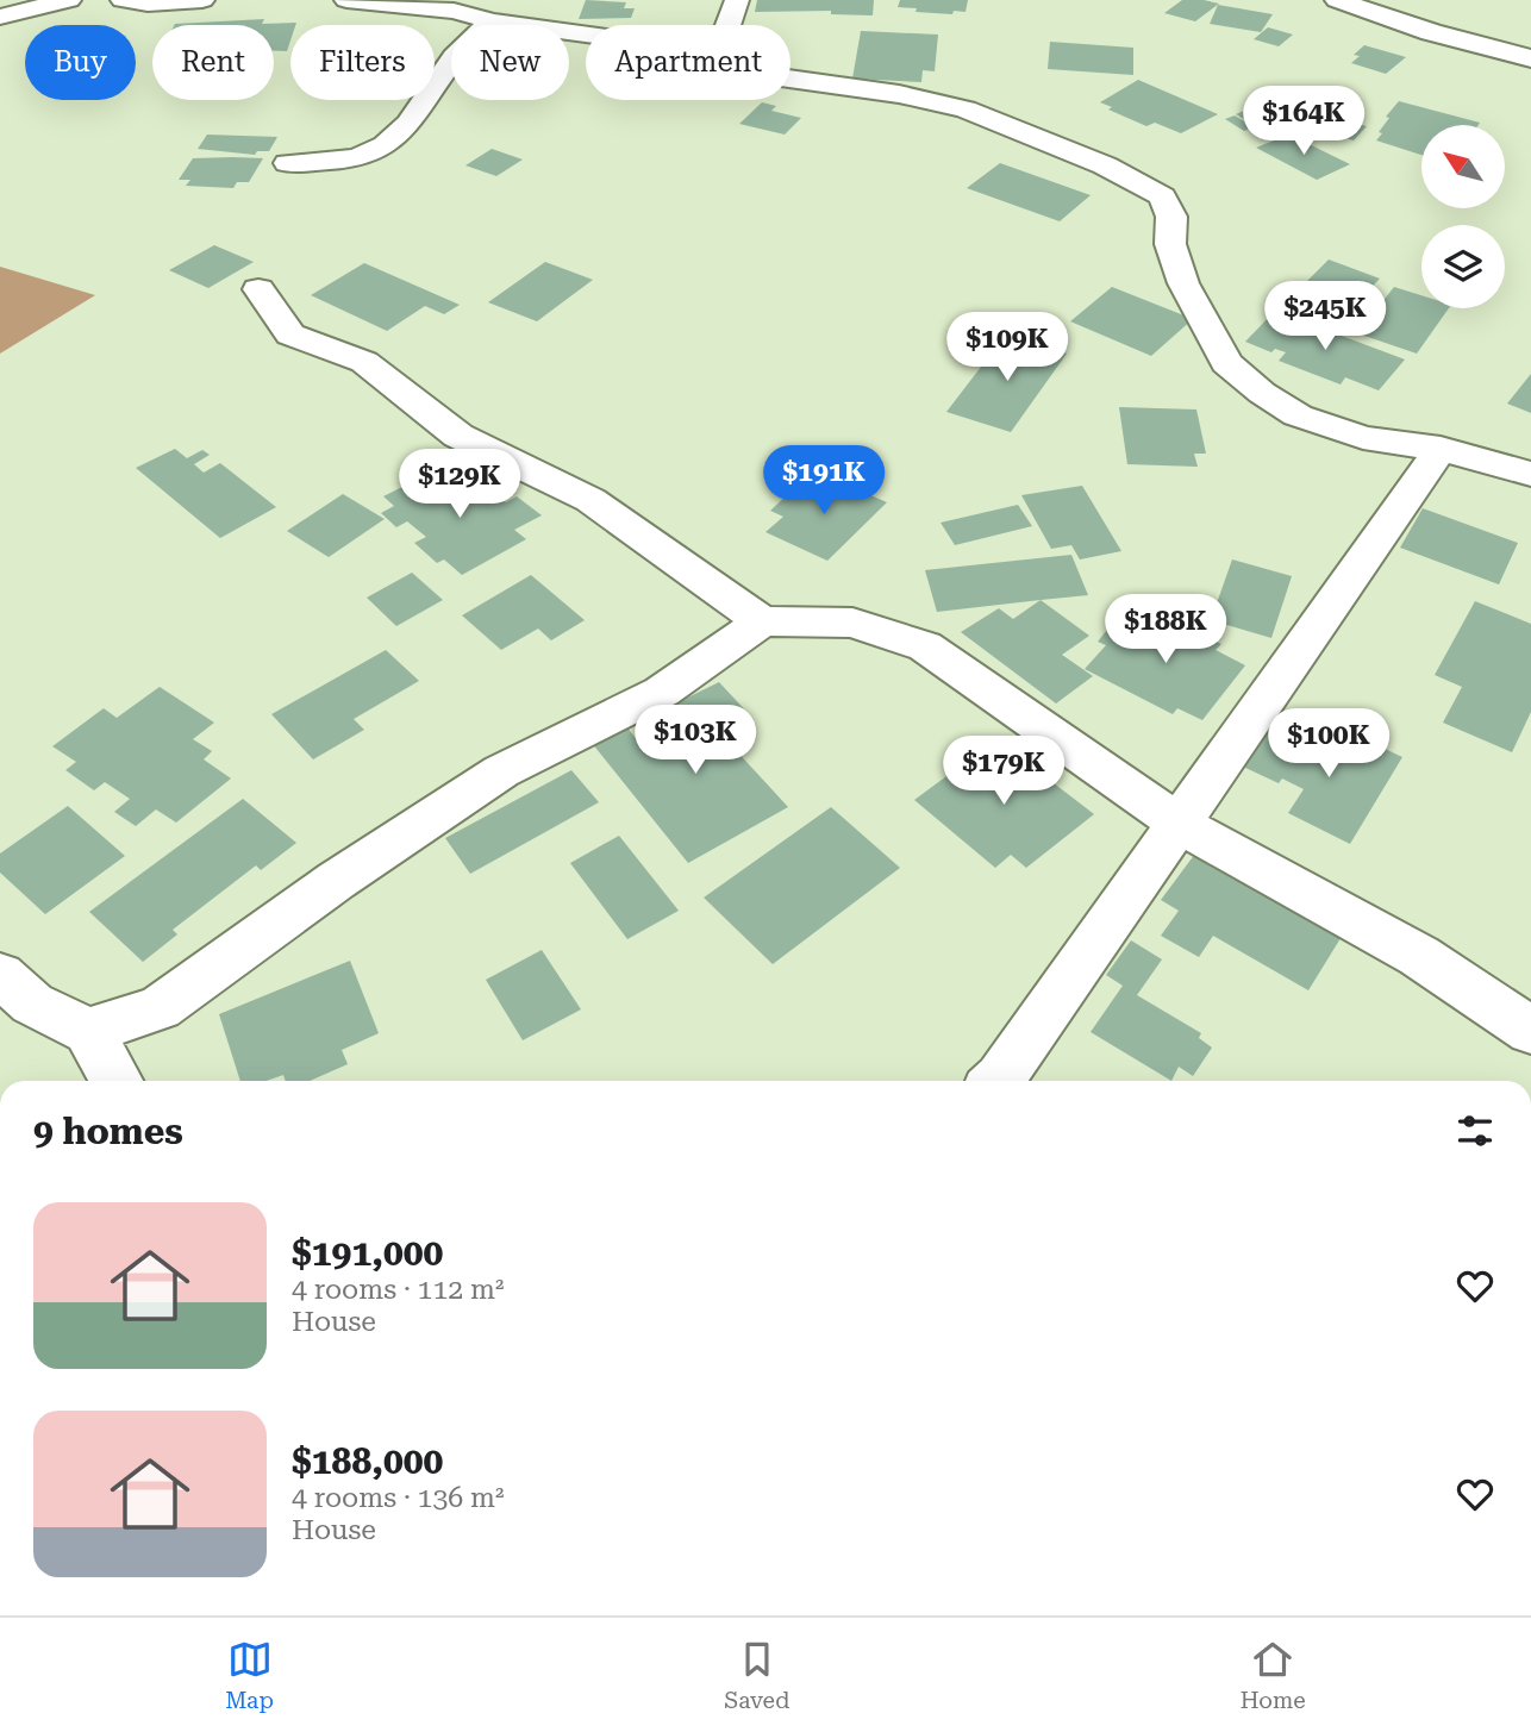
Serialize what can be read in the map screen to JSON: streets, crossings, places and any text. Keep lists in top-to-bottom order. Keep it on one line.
{"north":"top left","page":{"chip":["Buy","Rent","Filters","New","Apartment"],"price":["$164K","$245K","$109K","$191K","$129K","$188K","$103K","$100K","$179K"],"heading":"9 homes","list":[{"name":"$191,000","note":"4 rooms · 112 m² · House"},{"name":"$188,000","note":"4 rooms · 136 m² · House"}],"tabs":["Map","Saved","Home"]}}
